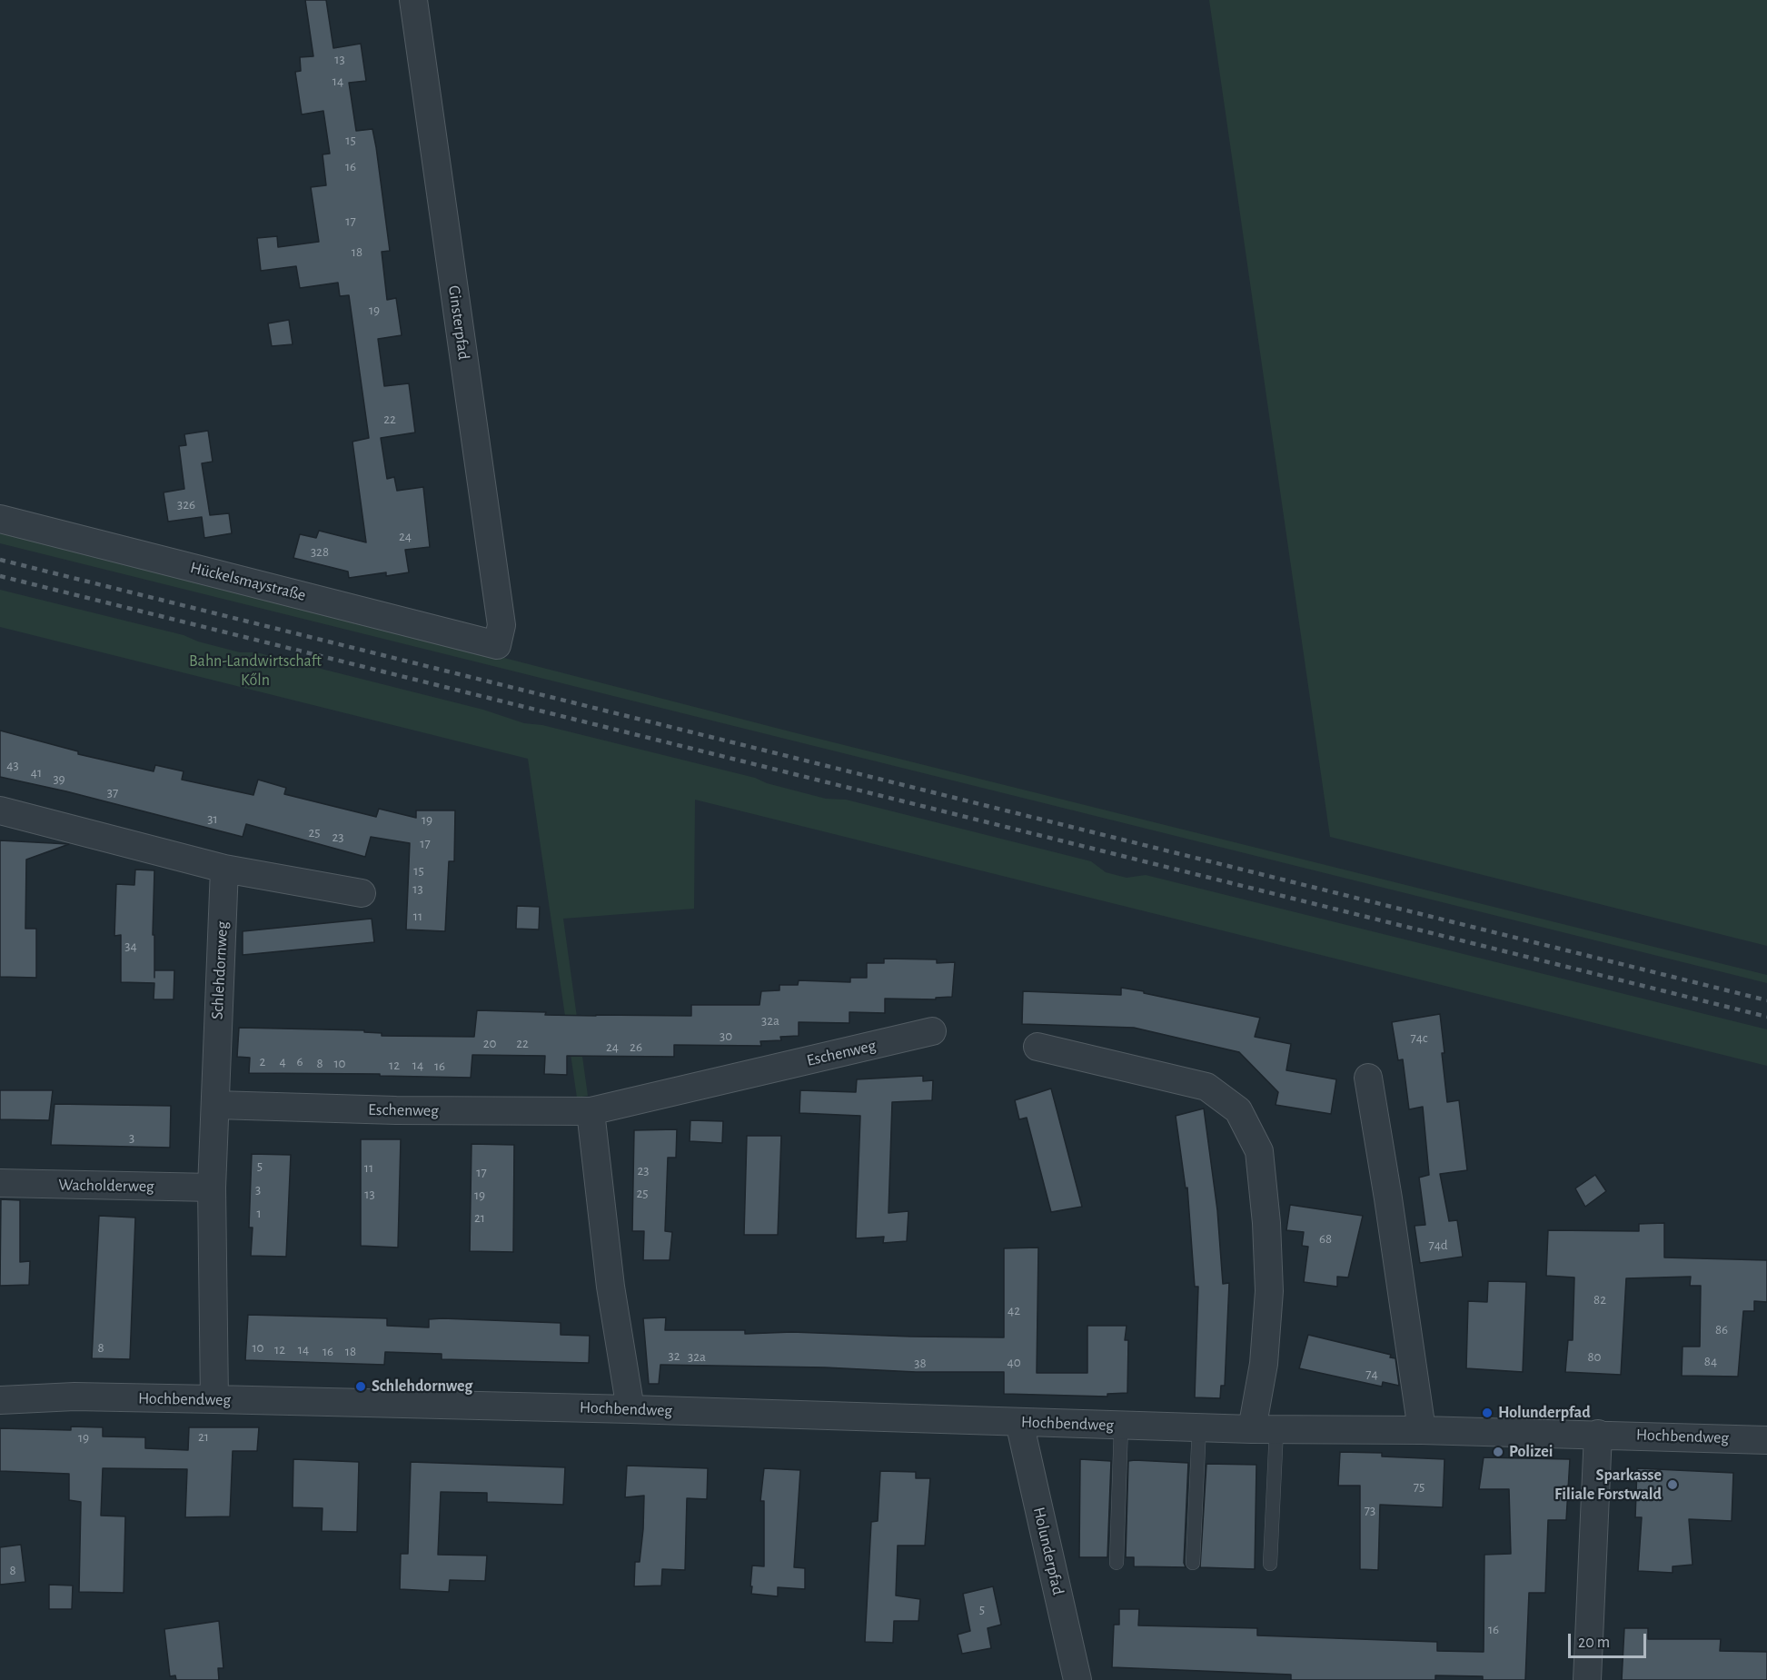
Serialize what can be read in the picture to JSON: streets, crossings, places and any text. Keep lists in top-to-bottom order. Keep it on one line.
{"streets":{"street":["Ginsterpfad","Hückelsmaystraße","Schlehdornweg","Eschenweg","Wacholderweg","Hochbendweg","Holunderpfad"]},"crossings":[["Ginsterpfad","Hückelsmaystraße"],["Schlehdornweg","Eschenweg"],["Schlehdornweg","Wacholderweg"],["Schlehdornweg","Hochbendweg"],["Hochbendweg","Holunderpfad"]],"parks":["Bahn-Landwirtschaft Kőln"],"places":["Schlehdornweg","Holunderpfad","Polizei","Sparkasse Filiale Forstwald"],"house_numbers":["13","14","15","16","17","18","19","22","326","24","328","43","41","39","37","31","19","25","23","17","15","13","11","34","32a","30","74c","20","22","24","26","2","4","6","8","10","12","14","16","3","5","11","23","17","3","25","13","19","1","21","68","74d","82","42","86","8","10","12","14","16","18","32","32a","80","84","40","38","74","21","19","75","73","8","5","16"],"scale_bar":"20 m"}
